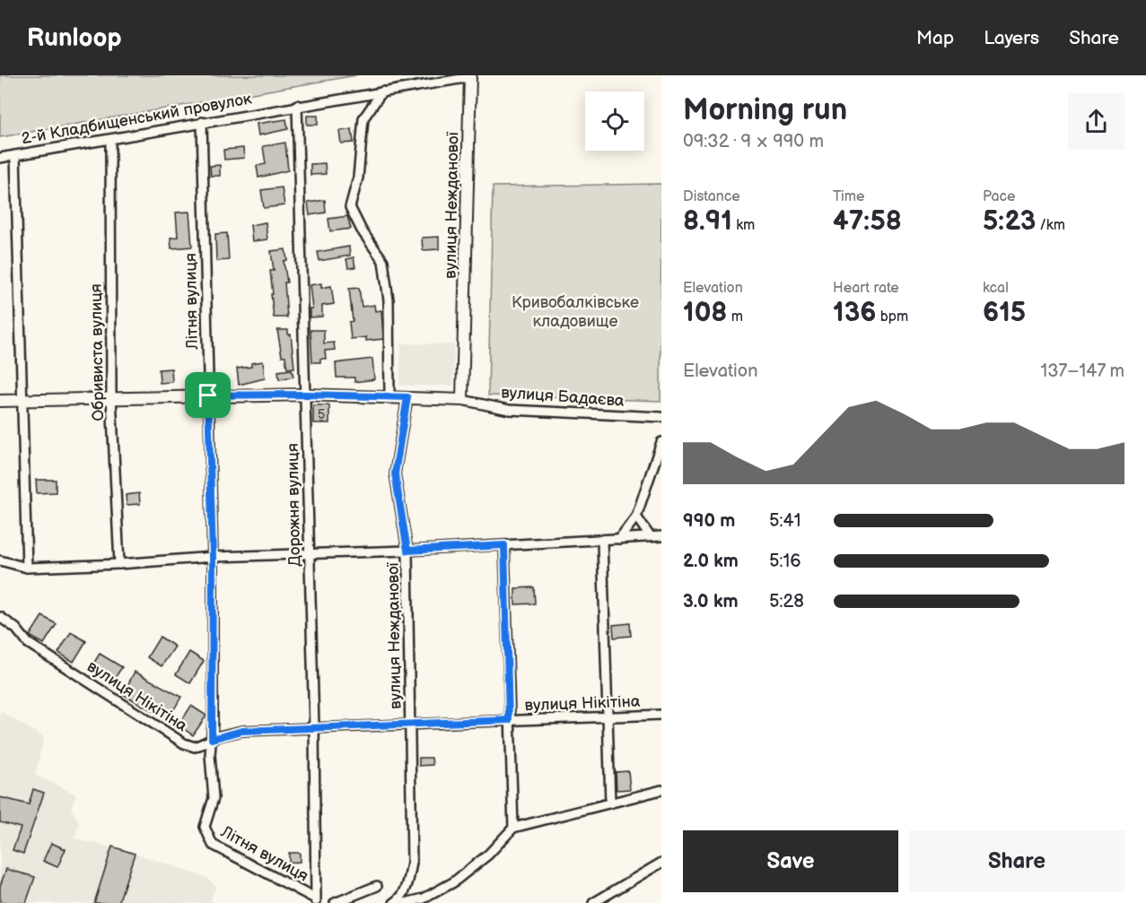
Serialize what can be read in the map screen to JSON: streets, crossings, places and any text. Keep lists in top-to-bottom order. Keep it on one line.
{"streets":{"street":["2-й Кладбищенський провулок","вулиця Нежданової","Літня вулиця","Обривиста вулиця","вулиця Бадаєва","Дорожня вулиця","вулиця Нікітіна"]},"crossings":[["2-й Кладбищенський провулок","вулиця Нежданової"],["2-й Кладбищенський провулок","Літня вулиця"],["2-й Кладбищенський провулок","Обривиста вулиця"],["2-й Кладбищенський провулок","Дорожня вулиця"],["вулиця Нежданової","вулиця Бадаєва"],["вулиця Нежданової","вулиця Нікітіна"],["Літня вулиця","Дорожня вулиця"],["Літня вулиця","вулиця Нікітіна"],["Дорожня вулиця","вулиця Нікітіна"]],"parks":["Кривобалківське кладовище"],"house_numbers":["5"],"page":{"header":"Runloop","nav":["Map","Layers","Share"],"heading":["Morning run","09:32 · 9 × 990 m"],"stats":[["Distance","8.91 km"],["Time","47:58"],["Pace","5:23 /km"],["Elevation","108 m"],["Heart rate","136 bpm"],["kcal","615"]],"chart":["Elevation","137–147 m"],"list":[{"name":"990 m","note":"5:41"},{"name":"2.0 km","note":"5:16"},{"name":"3.0 km","note":"5:28"}],"buttons":["Save","Share"]}}
